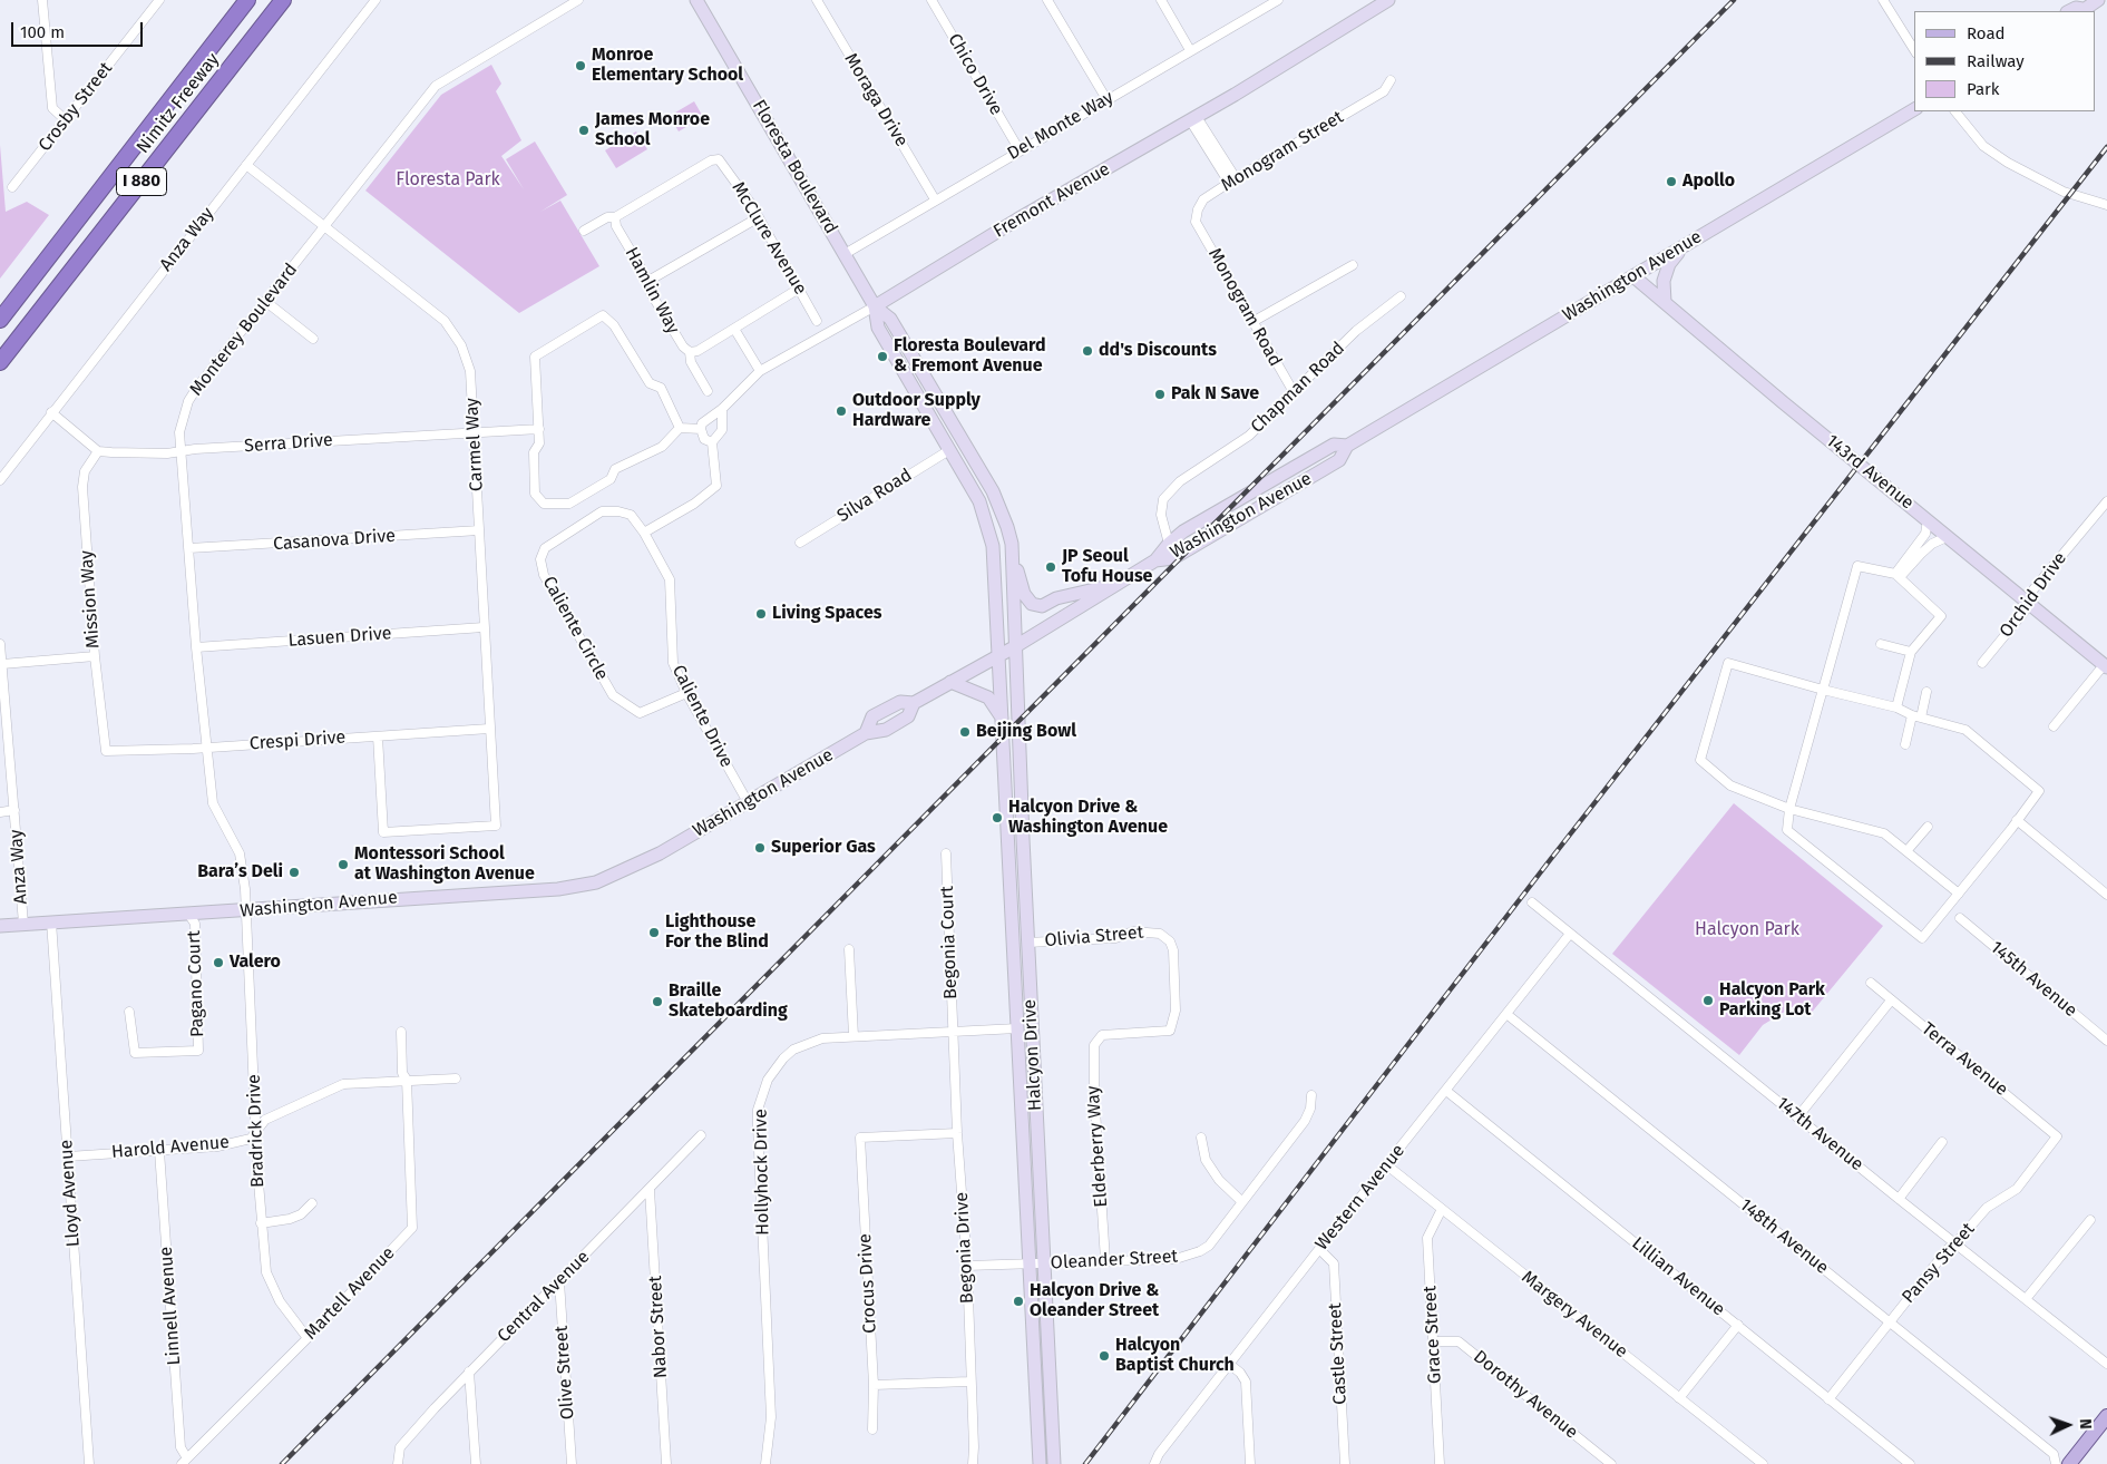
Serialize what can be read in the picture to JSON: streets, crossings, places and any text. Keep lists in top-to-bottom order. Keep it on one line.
{"streets":{"highway":["Nimitz Freeway","I 880"],"main road":["Floresta Boulevard","Fremont Avenue","Washington Avenue","143rd Avenue","Halcyon Drive"],"street":["Chico Drive","Moraga Drive","Crosby Street","Del Monte Way","Monogram Street","McClure Avenue","Anza Way","Hamlin Way","Monogram Road","Monterey Boulevard","Chapman Road","Serra Drive","Carmel Way","Silva Road","Casanova Drive","Orchid Drive","Mission Way","Caliente Circle","Lasuen Drive","Caliente Drive","Crespi Drive","Olivia Street","Begonia Court","145th Avenue","Pagano Court","Terra Avenue","Bradrick Drive","147th Avenue","Elderberry Way","Harold Avenue","Hollyhock Drive","Lloyd Avenue","Western Avenue","148th Avenue","Begonia Drive","Oleander Street","Pansy Street","Lillian Avenue","Crocus Drive","Martell Avenue","Central Avenue","Linnell Avenue","Margery Avenue","Nabor Street","Grace Street","Castle Street","Olive Street","Dorothy Avenue"]},"crossings":[["Chico Drive","Del Monte Way"],["Moraga Drive","Del Monte Way"],["Del Monte Way","Floresta Boulevard"],["Monogram Street","Monogram Road"],["Floresta Boulevard","Fremont Avenue"],["Floresta Boulevard","Washington Avenue"],["Floresta Boulevard","Silva Road"],["Floresta Boulevard","Halcyon Drive"],["McClure Avenue","Hamlin Way"],["Anza Way","Washington Avenue"],["Anza Way","Carmel Way"],["Washington Avenue","Monterey Boulevard"],["Washington Avenue","Chapman Road"],["Washington Avenue","143rd Avenue"],["Washington Avenue","Caliente Drive"],["Washington Avenue","Pagano Court"],["Washington Avenue","Halcyon Drive"],["Washington Avenue","Bradrick Drive"],["Washington Avenue","Lloyd Avenue"],["Monogram Road","Chapman Road"],["Monterey Boulevard","Serra Drive"],["Monterey Boulevard","Carmel Way"],["Monterey Boulevard","Casanova Drive"],["Monterey Boulevard","Lasuen Drive"],["Monterey Boulevard","Crespi Drive"],["Monterey Boulevard","Bradrick Drive"],["Serra Drive","Carmel Way"],["Serra Drive","Mission Way"],["Carmel Way","Casanova Drive"],["Carmel Way","Lasuen Drive"],["Carmel Way","Crespi Drive"],["143rd Avenue","Orchid Drive"],["Mission Way","Crespi Drive"],["Caliente Circle","Caliente Drive"],["Olivia Street","Halcyon Drive"],["Olivia Street","Elderberry Way"],["Begonia Court","Hollyhock Drive"],["Begonia Court","Begonia Drive"],["Halcyon Drive","Hollyhock Drive"],["Halcyon Drive","Oleander Street"],["Terra Avenue","Pansy Street"],["Bradrick Drive","Harold Avenue"],["Bradrick Drive","Martell Avenue"],["147th Avenue","Western Avenue"],["147th Avenue","Pansy Street"],["Elderberry Way","Oleander Street"],["Harold Avenue","Lloyd Avenue"],["Harold Avenue","Martell Avenue"],["Harold Avenue","Linnell Avenue"],["Hollyhock Drive","Begonia Drive"],["Western Avenue","148th Avenue"],["Western Avenue","Lillian Avenue"],["Western Avenue","Margery Avenue"],["Western Avenue","Castle Street"],["148th Avenue","Pansy Street"],["Begonia Drive","Oleander Street"],["Begonia Drive","Crocus Drive"],["Pansy Street","Lillian Avenue"],["Martell Avenue","Linnell Avenue"],["Central Avenue","Nabor Street"],["Central Avenue","Olive Street"],["Margery Avenue","Grace Street"],["Grace Street","Dorothy Avenue"]],"parks":["Floresta Park","Halcyon Park"],"places":["Monroe Elementary School","James Monroe School","Apollo","dd's Discounts","Floresta Boulevard & Fremont Avenue","Pak N Save","Outdoor Supply Hardware","JP Seoul Tofu House","Living Spaces","Beijing Bowl","Halcyon Drive & Washington Avenue","Superior Gas","Montessori School at Washington Avenue","Bara’s Deli","Lighthouse For the Blind","Valero","Halcyon Park Parking Lot","Braille Skateboarding","Halcyon Drive & Oleander Street","Halcyon Baptist Church"],"legend":["Road","Railway","Park"],"scale_bar":"100 m","north":"right"}
